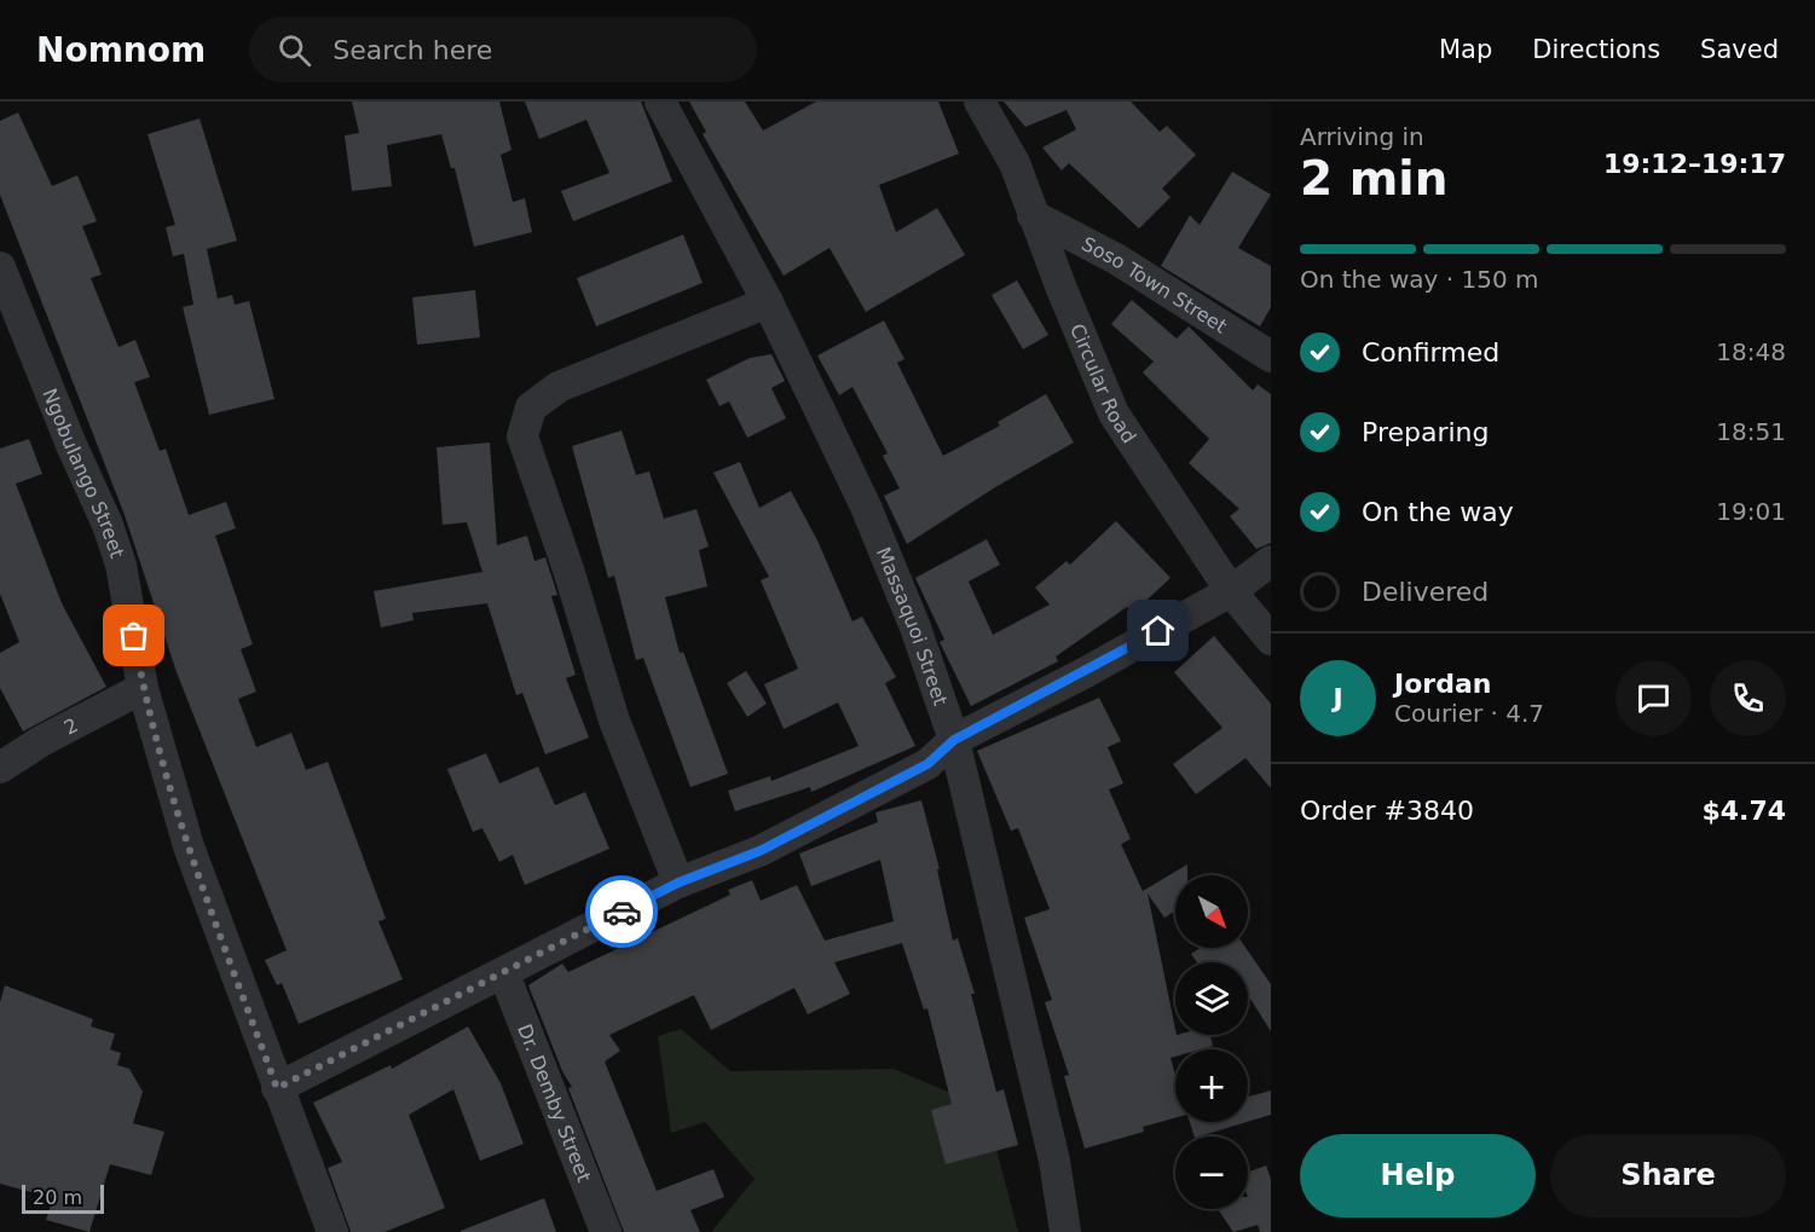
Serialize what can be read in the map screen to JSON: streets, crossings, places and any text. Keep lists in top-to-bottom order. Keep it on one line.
{"streets":{"street":["Soso Town Street","Circular Road","Ngobulango Street","Massaquoi Street","2","Dr. Demby Street"]},"crossings":[["Soso Town Street","Circular Road"],["Ngobulango Street","2"]],"scale_bar":"20 m","north":"bottom right","page":{"header":"Nomnom","search":"Search here","nav":["Map","Directions","Saved"],"heading":["2 min","Arriving in","19:12–19:17"],"panel":["Jordan","Courier · 4.7","Order #3840","$4.74"],"bar":"On the way · 150 m","list":[["Confirmed","18:48"],["Preparing","18:51"],["On the way","19:01"],"Delivered"],"round":"J","map_buttons":["+","−"],"buttons":["Help","Share"],"scale":"20 m"}}
